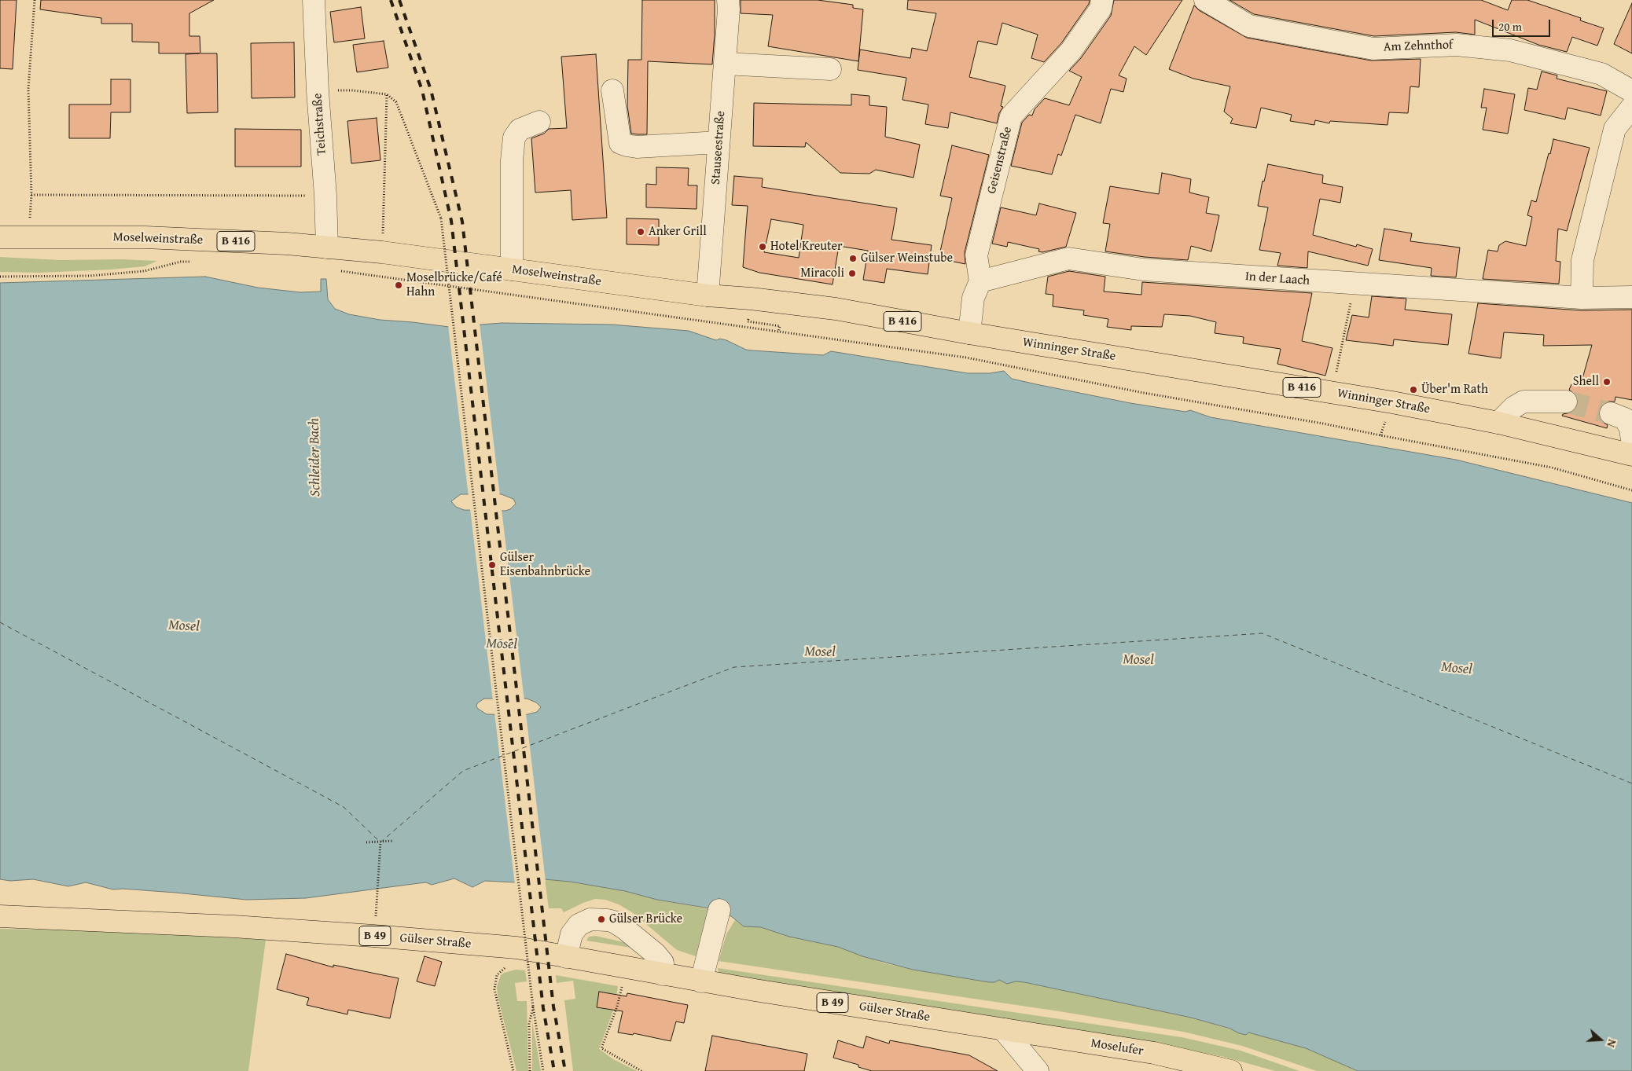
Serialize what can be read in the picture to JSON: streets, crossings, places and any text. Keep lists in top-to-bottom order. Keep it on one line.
{"streets":{"main road":["Moselweinstraße","B 416","Winninger Straße","B 49","Gülser Straße","Moselufer"],"street":["Am Zehnthof","Teichstraße","Stauseestraße","Geisenstraße","In der Laach"]},"crossings":[["Teichstraße","Moselweinstraße"],["Stauseestraße","Moselweinstraße"],["Geisenstraße","In der Laach"],["Moselweinstraße","Winninger Straße"],["Gülser Straße","Moselufer"]],"water":["Schleider Bach","Mosel"],"places":["Anker Grill","Hotel Kreuter","Gülser Weinstube","Miracoli","Moselbrücke/Café Hahn","Shell","Über'm Rath","Gülser Eisenbahnbrücke","Gülser Brücke"],"scale_bar":"20 m","north":"right"}
